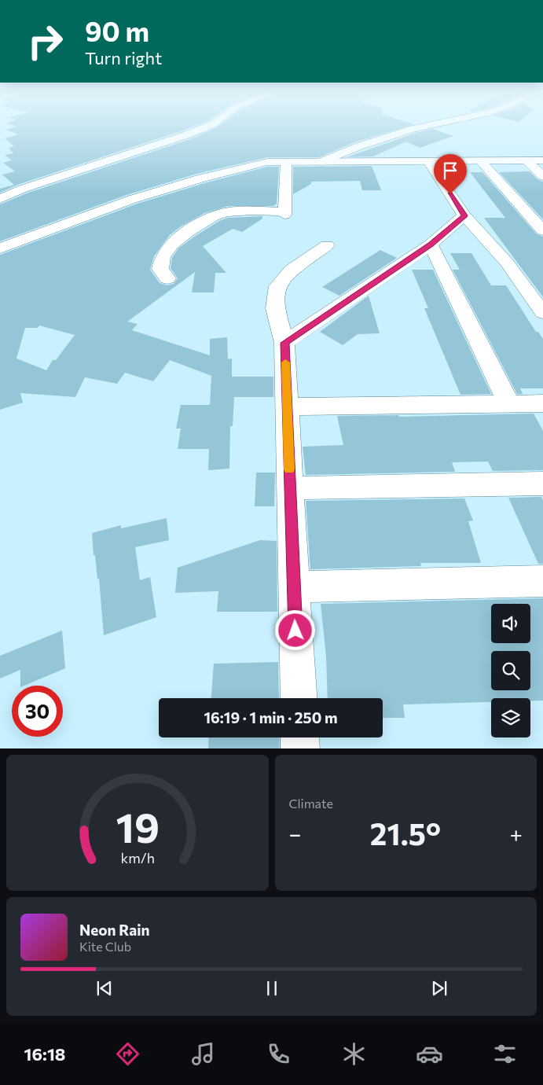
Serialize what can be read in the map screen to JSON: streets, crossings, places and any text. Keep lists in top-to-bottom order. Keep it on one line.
{"page":{"turn":["90 m","Turn right"],"limit":"30","trip":"16:19 · 1 min · 250 m","tile":"Climate","heat":["−","21.5°","+"],"song":["Neon Rain","Kite Club"],"tabs":"16:18","gauge":["19","km/h"]}}
